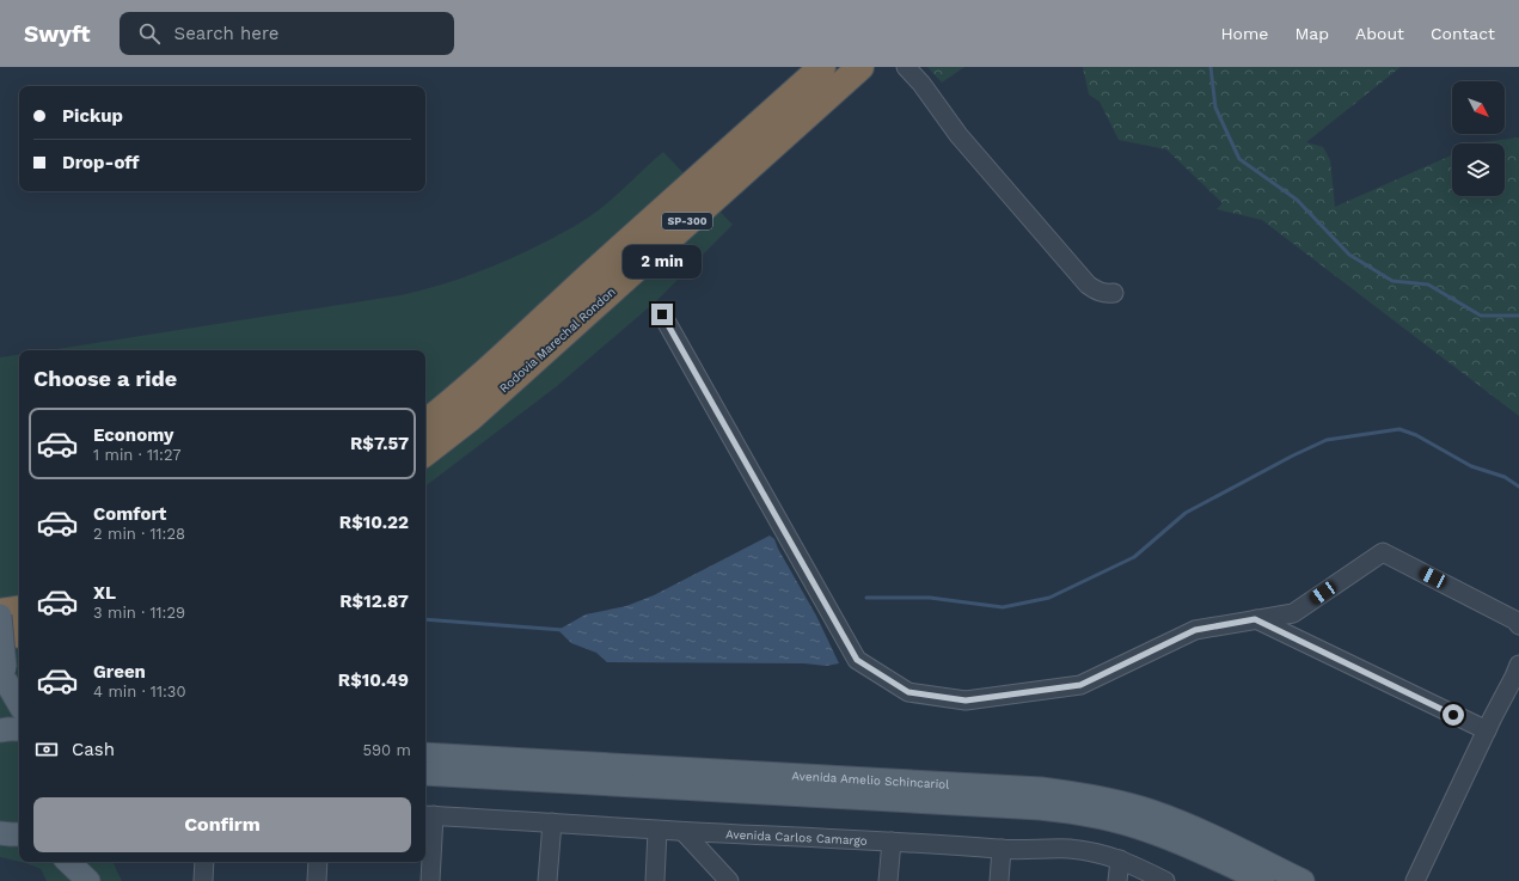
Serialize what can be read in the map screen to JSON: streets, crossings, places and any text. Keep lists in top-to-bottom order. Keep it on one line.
{"streets":{"highway":["SP-300","Rodovia Marechal Rondon"],"main road":["Avenida Amelio Schincariol"],"street":["Avenida Carlos Camargo"]},"north":"bottom right","page":{"header":"Swyft","search":"Search here","nav":["Home","Map","About","Contact"],"banner":["Pickup","Drop-off"],"bubble":"2 min","heading":"Choose a ride","list":[{"name":"Economy","note":"1 min · 11:27","value":"R$7.57"},{"name":"Comfort","note":"2 min · 11:28","value":"R$10.22"},{"name":"XL","note":"3 min · 11:29","value":"R$12.87"},{"name":"Green","note":"4 min · 11:30","value":"R$10.49"}],"pay":["Cash","590 m"],"buttons":"Confirm"}}
